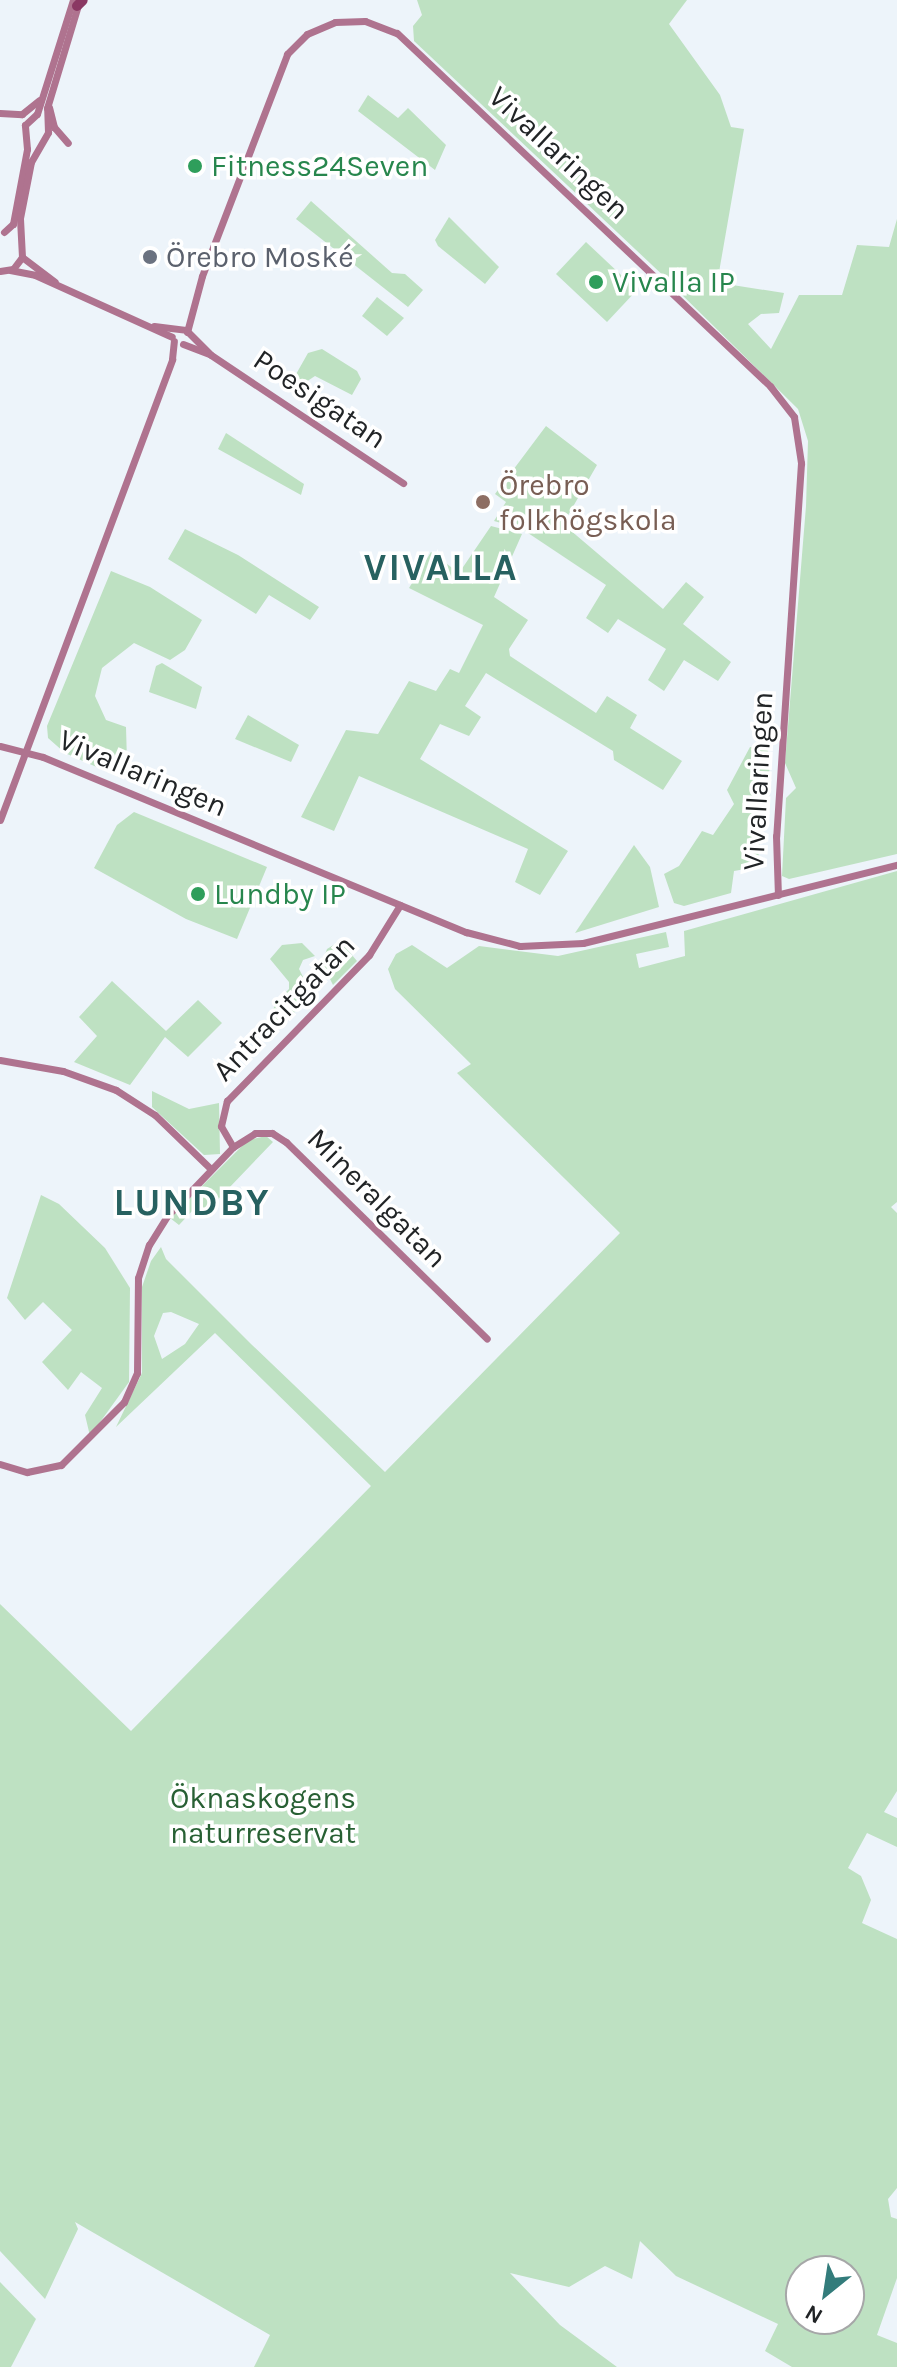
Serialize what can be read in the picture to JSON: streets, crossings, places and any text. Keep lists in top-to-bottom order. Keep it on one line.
{"streets":{"street":["Vivallaringen","Poesigatan","Antracitgatan","Mineralgatan"]},"crossings":[["Vivallaringen","Poesigatan"],["Vivallaringen","Antracitgatan"],["Antracitgatan","Mineralgatan"]],"districts":["VIVALLA","LUNDBY"],"parks":["Öknaskogens naturreservat"],"places":["Fitness24Seven","Örebro Moské","Vivalla IP","Örebro folkhögskola","Lundby IP"],"north":"bottom left"}
